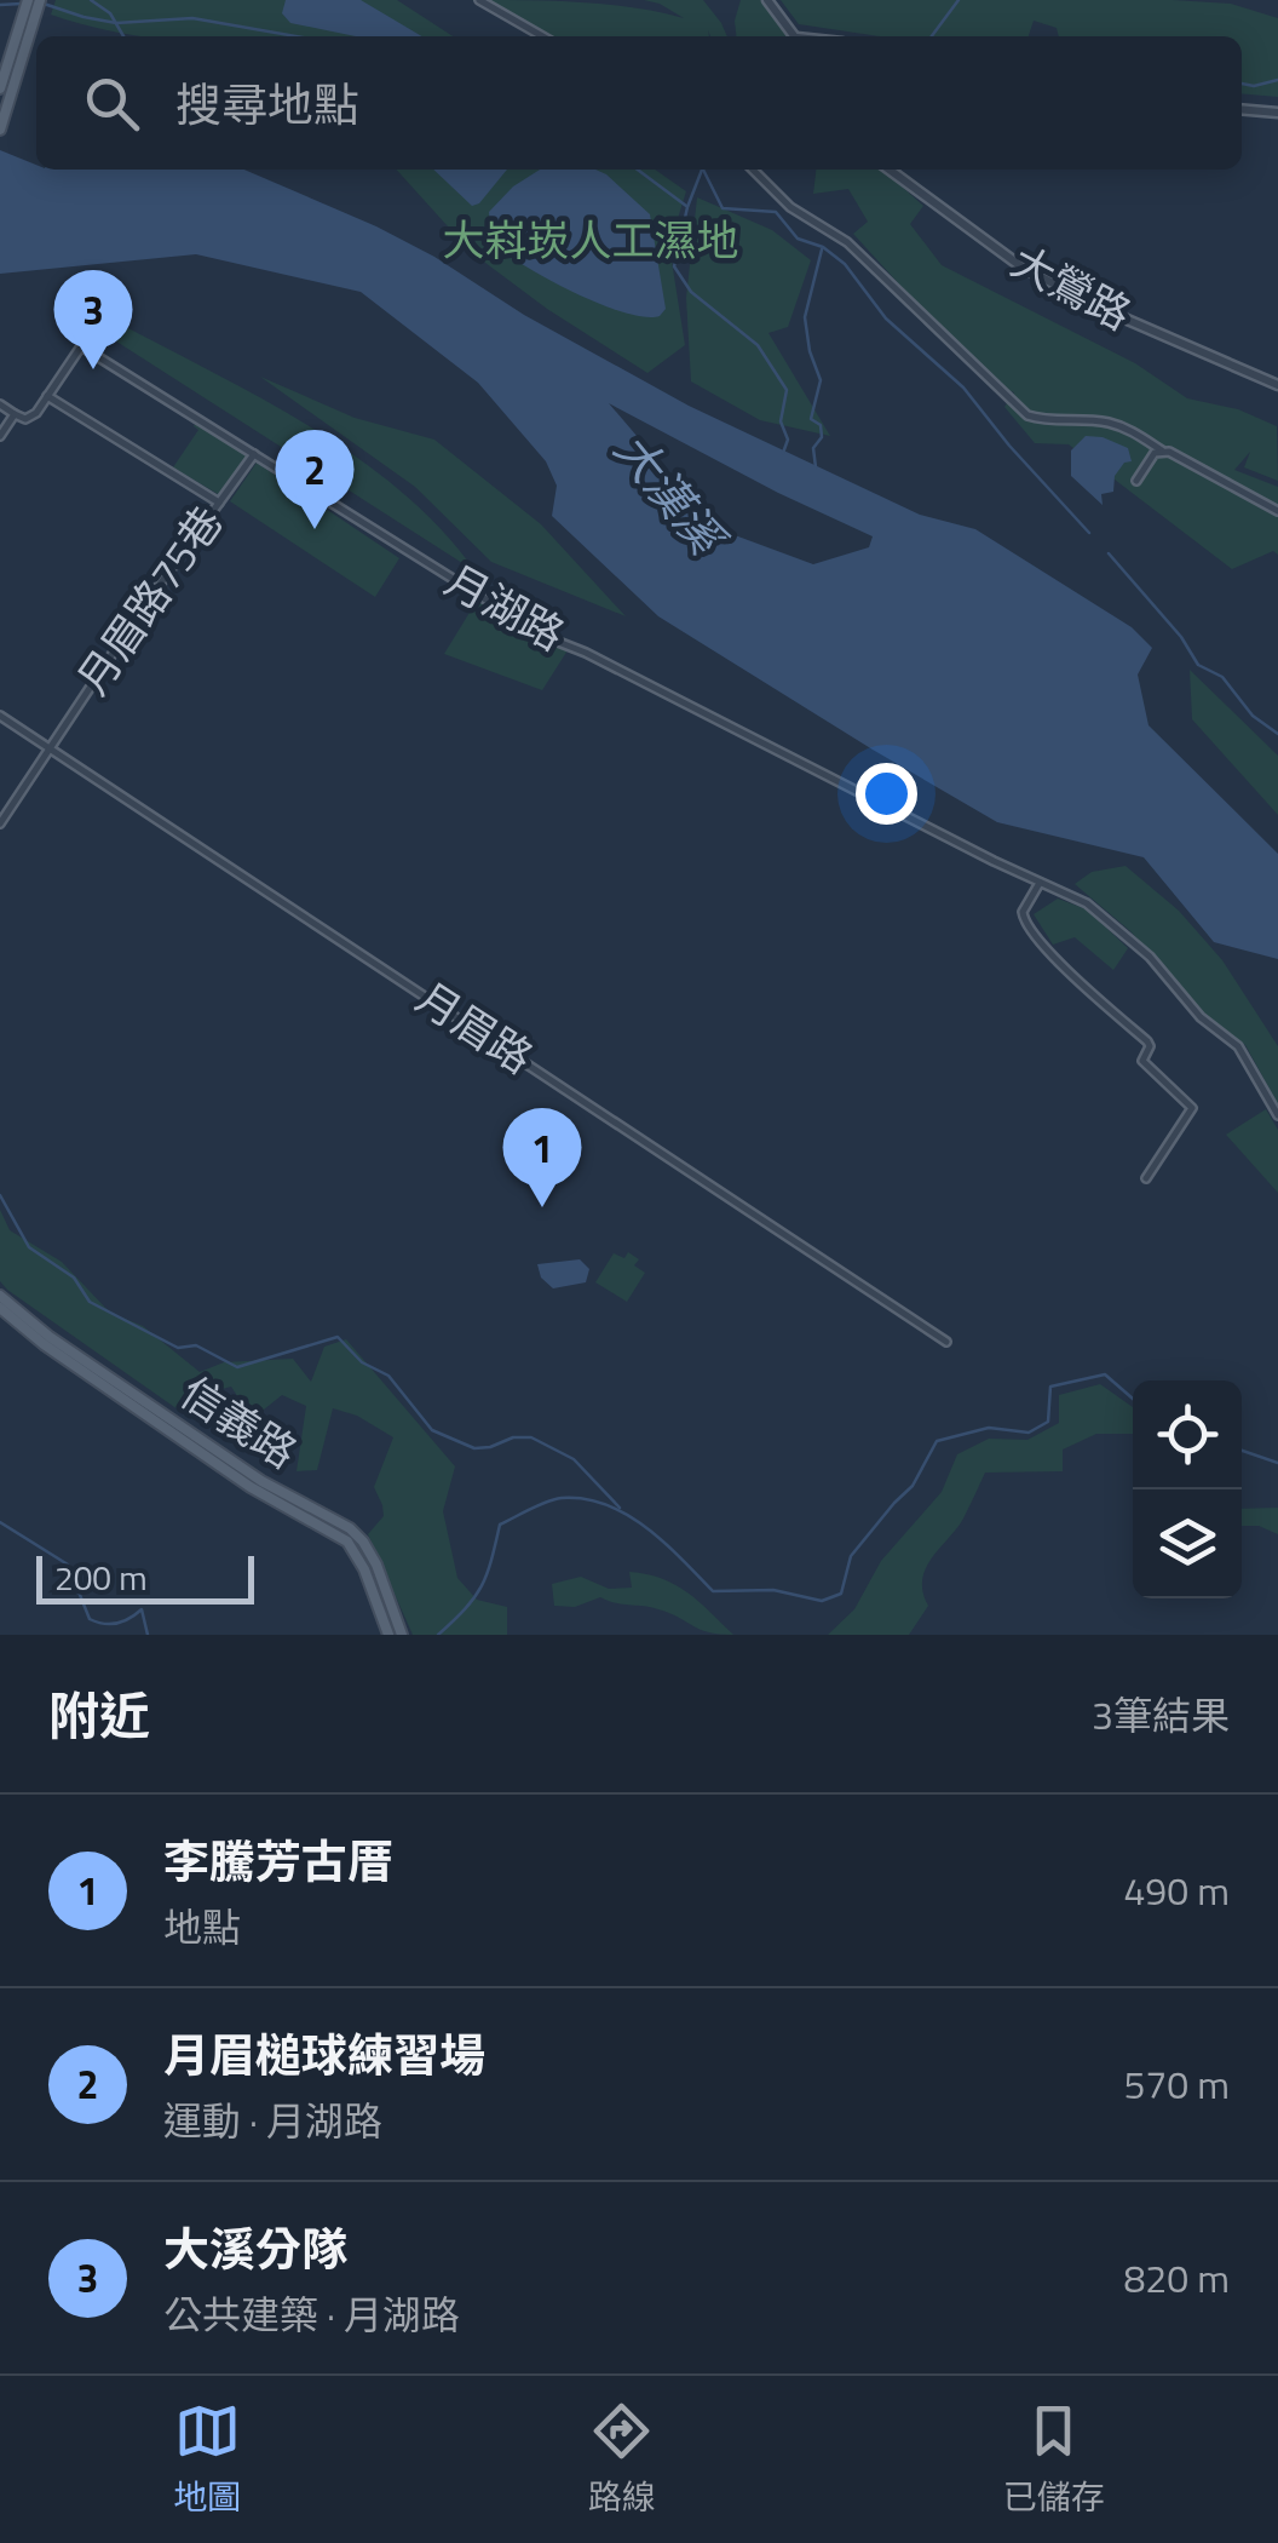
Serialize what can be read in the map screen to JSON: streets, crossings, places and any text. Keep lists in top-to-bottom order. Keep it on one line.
{"streets":{"main road":["信義路"],"street":["大鶯路","月眉路75巷","月湖路","月眉路"]},"crossings":[["月眉路75巷","月湖路"],["月眉路75巷","月眉路"]],"water":["大漢溪"],"parks":["大嵙崁人工濕地"],"scale_bar":"200 m","page":{"search":"搜尋地點","pins":["3","2","1"],"scale":"200 m","heading":["附近","3筆結果"],"list":[{"mark":"1","name":"李騰芳古厝","note":"地點","value":"490 m"},{"mark":"2","name":"月眉槌球練習場","note":"運動 · 月湖路","value":"570 m"},{"mark":"3","name":"大溪分隊","note":"公共建築 · 月湖路","value":"820 m"}],"nav":["地圖","路線","已儲存"]}}
